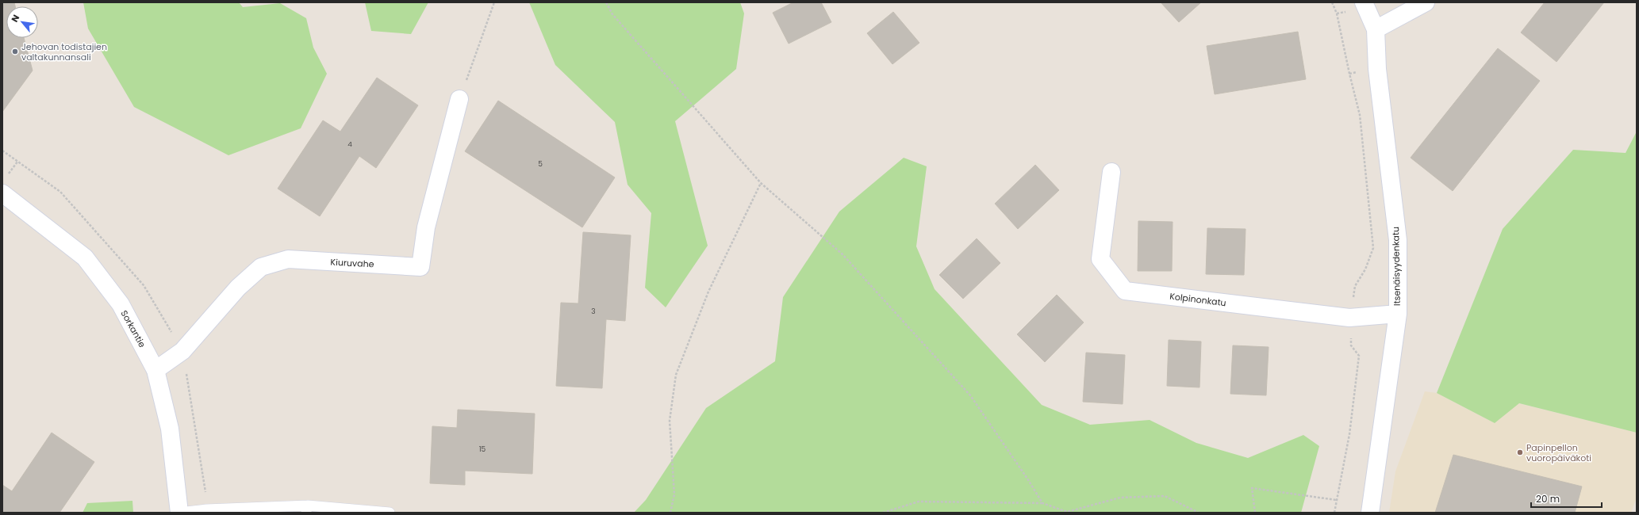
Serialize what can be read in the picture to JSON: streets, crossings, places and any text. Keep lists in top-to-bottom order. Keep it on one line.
{"streets":{"street":["Kiuruvahe","Itsenäisyydenkatu","Kolpinonkatu","Sorkantie"]},"crossings":[["Kiuruvahe","Sorkantie"],["Itsenäisyydenkatu","Kolpinonkatu"]],"places":["Jehovan todistajien valtakunnansali","Papinpellon vuoropäiväkoti"],"house_numbers":["4","5","3","15"],"scale_bar":"20 m","north":"top left"}
